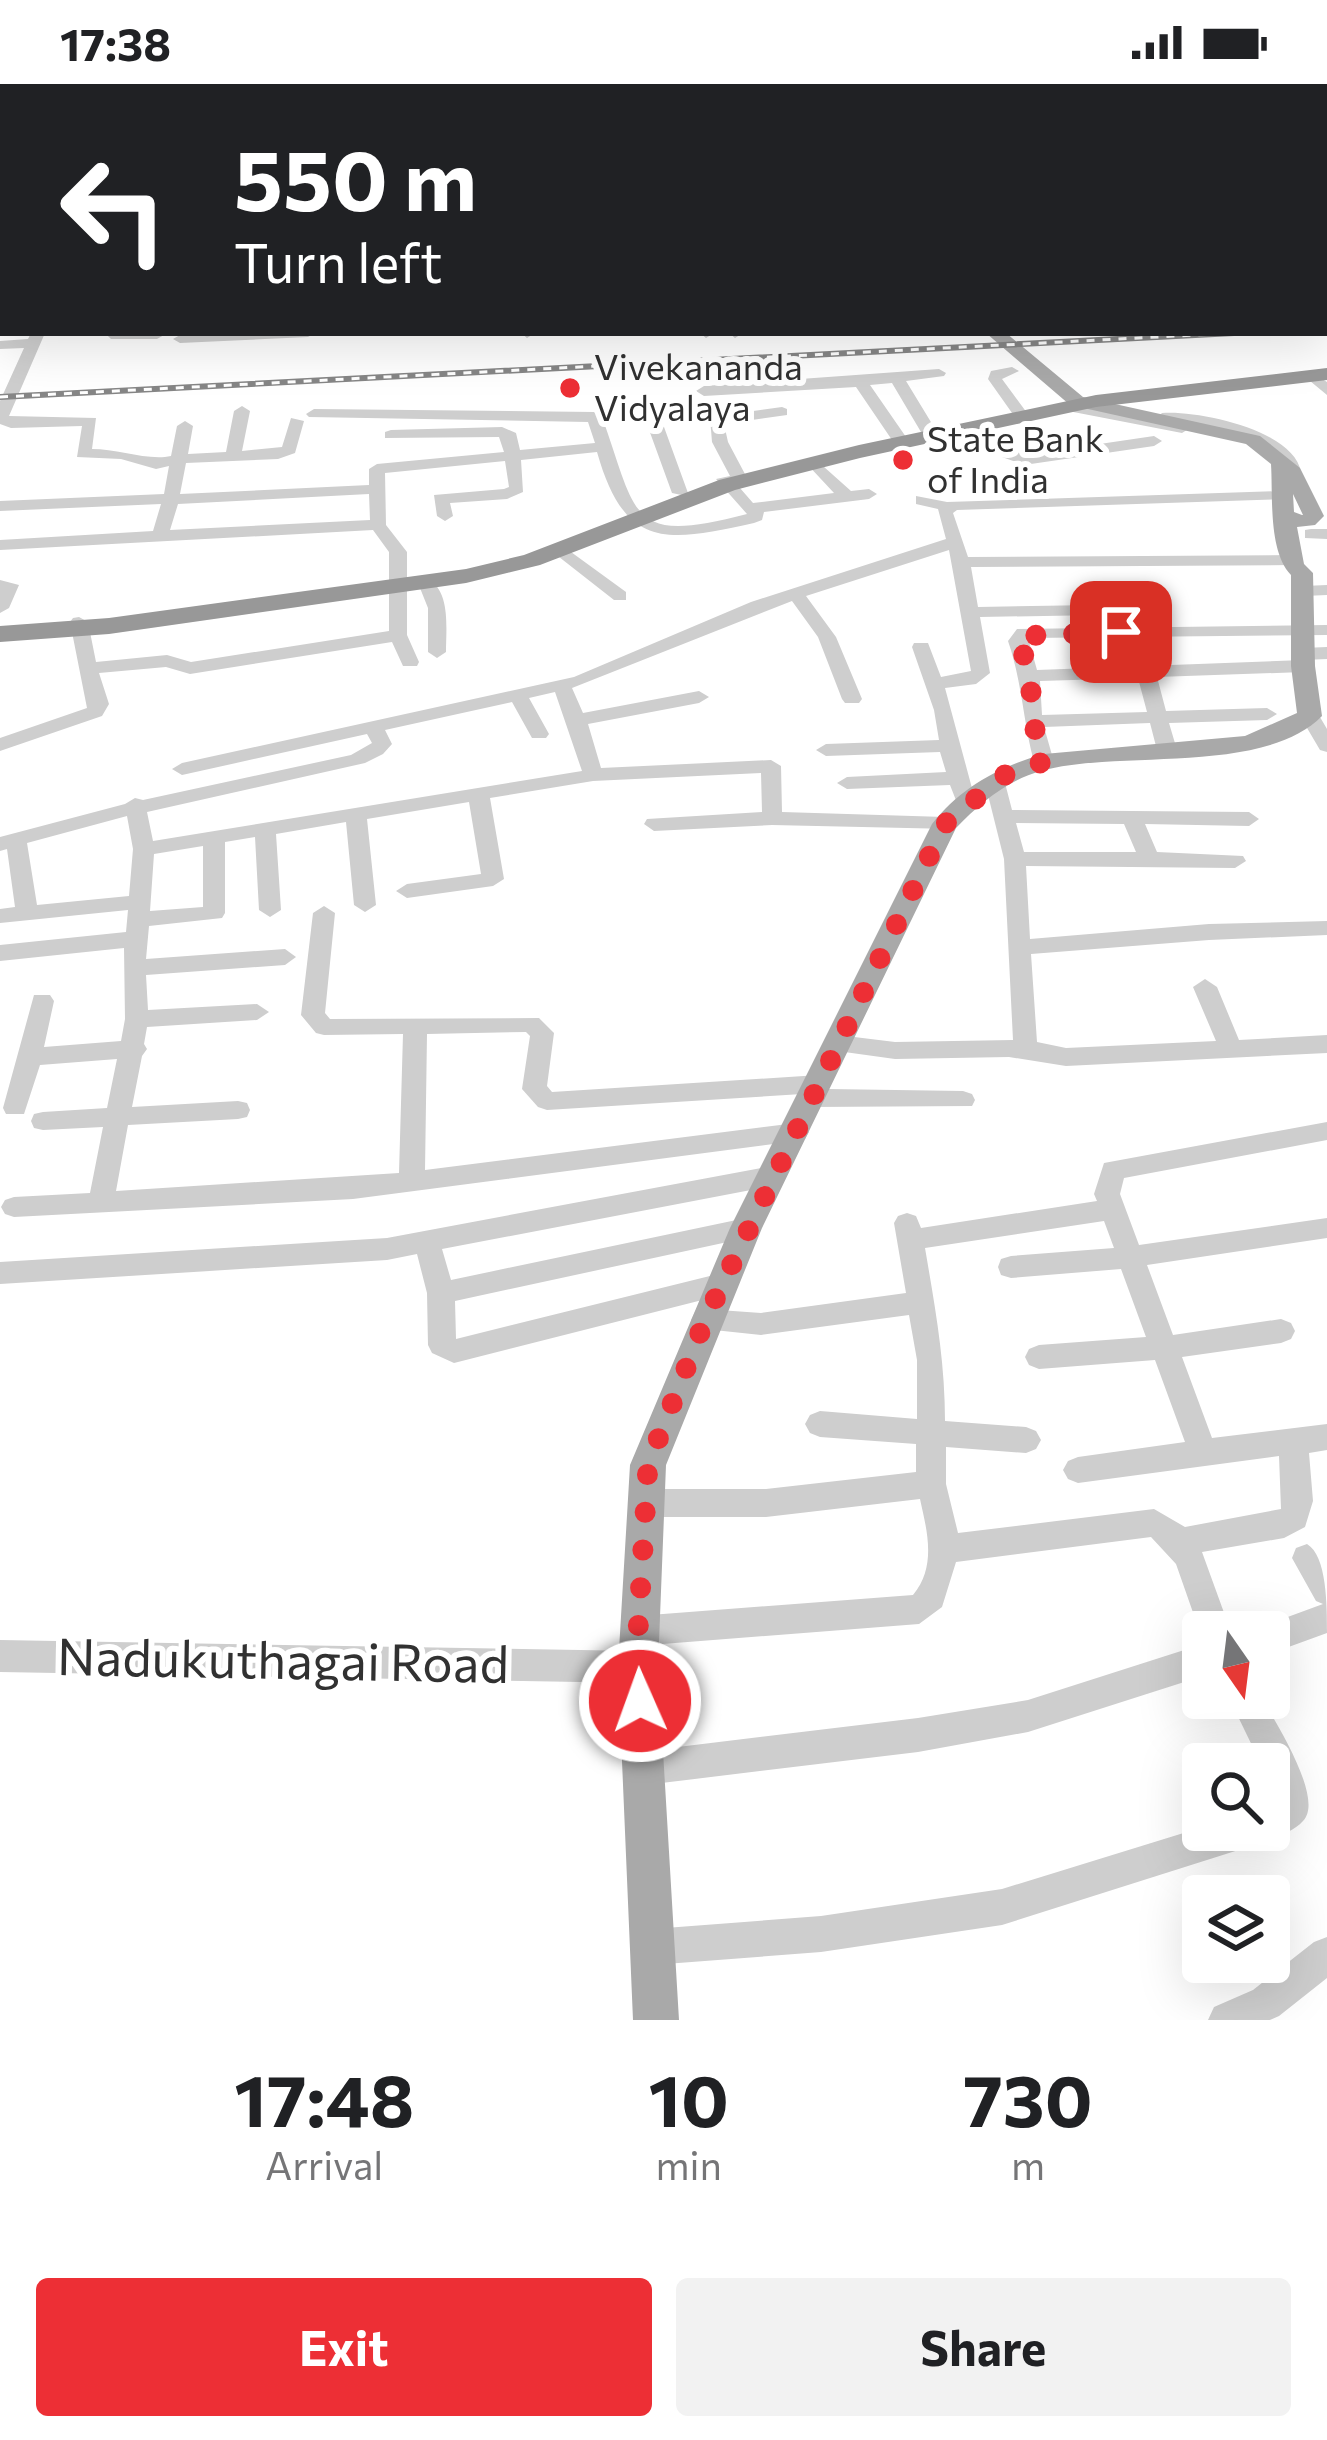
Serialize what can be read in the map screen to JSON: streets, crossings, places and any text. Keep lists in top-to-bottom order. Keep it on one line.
{"streets":{"street":["Nadukuthagai Road"]},"places":["Vivekananda Vidyalaya","State Bank of India"],"north":"bottom","page":{"status":"17:38","turn":["550 m","Turn left"],"eta":["17:48","Arrival","10","min","730","m"],"buttons":["Exit","Share"]}}
